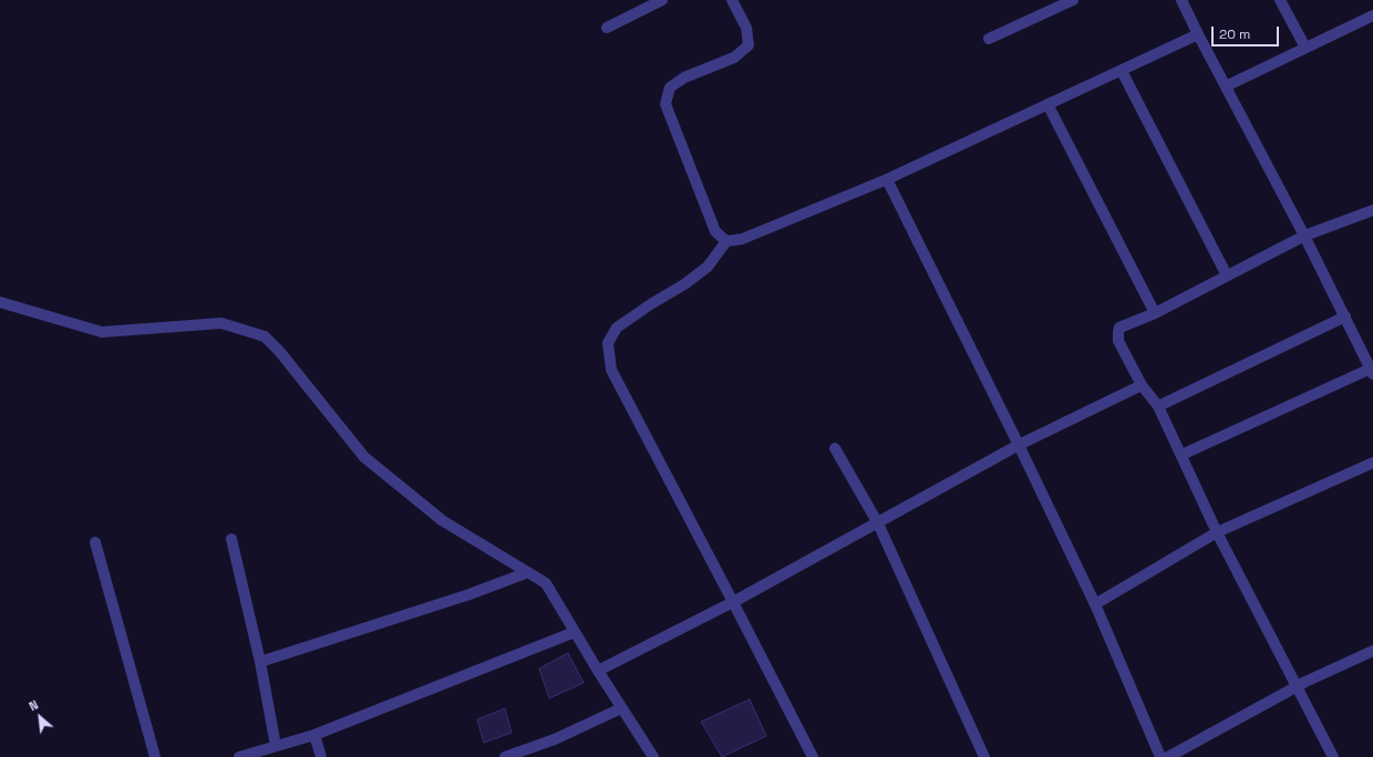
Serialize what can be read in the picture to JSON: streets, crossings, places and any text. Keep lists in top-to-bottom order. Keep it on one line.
{"scale_bar":"20 m","north":"top left"}
